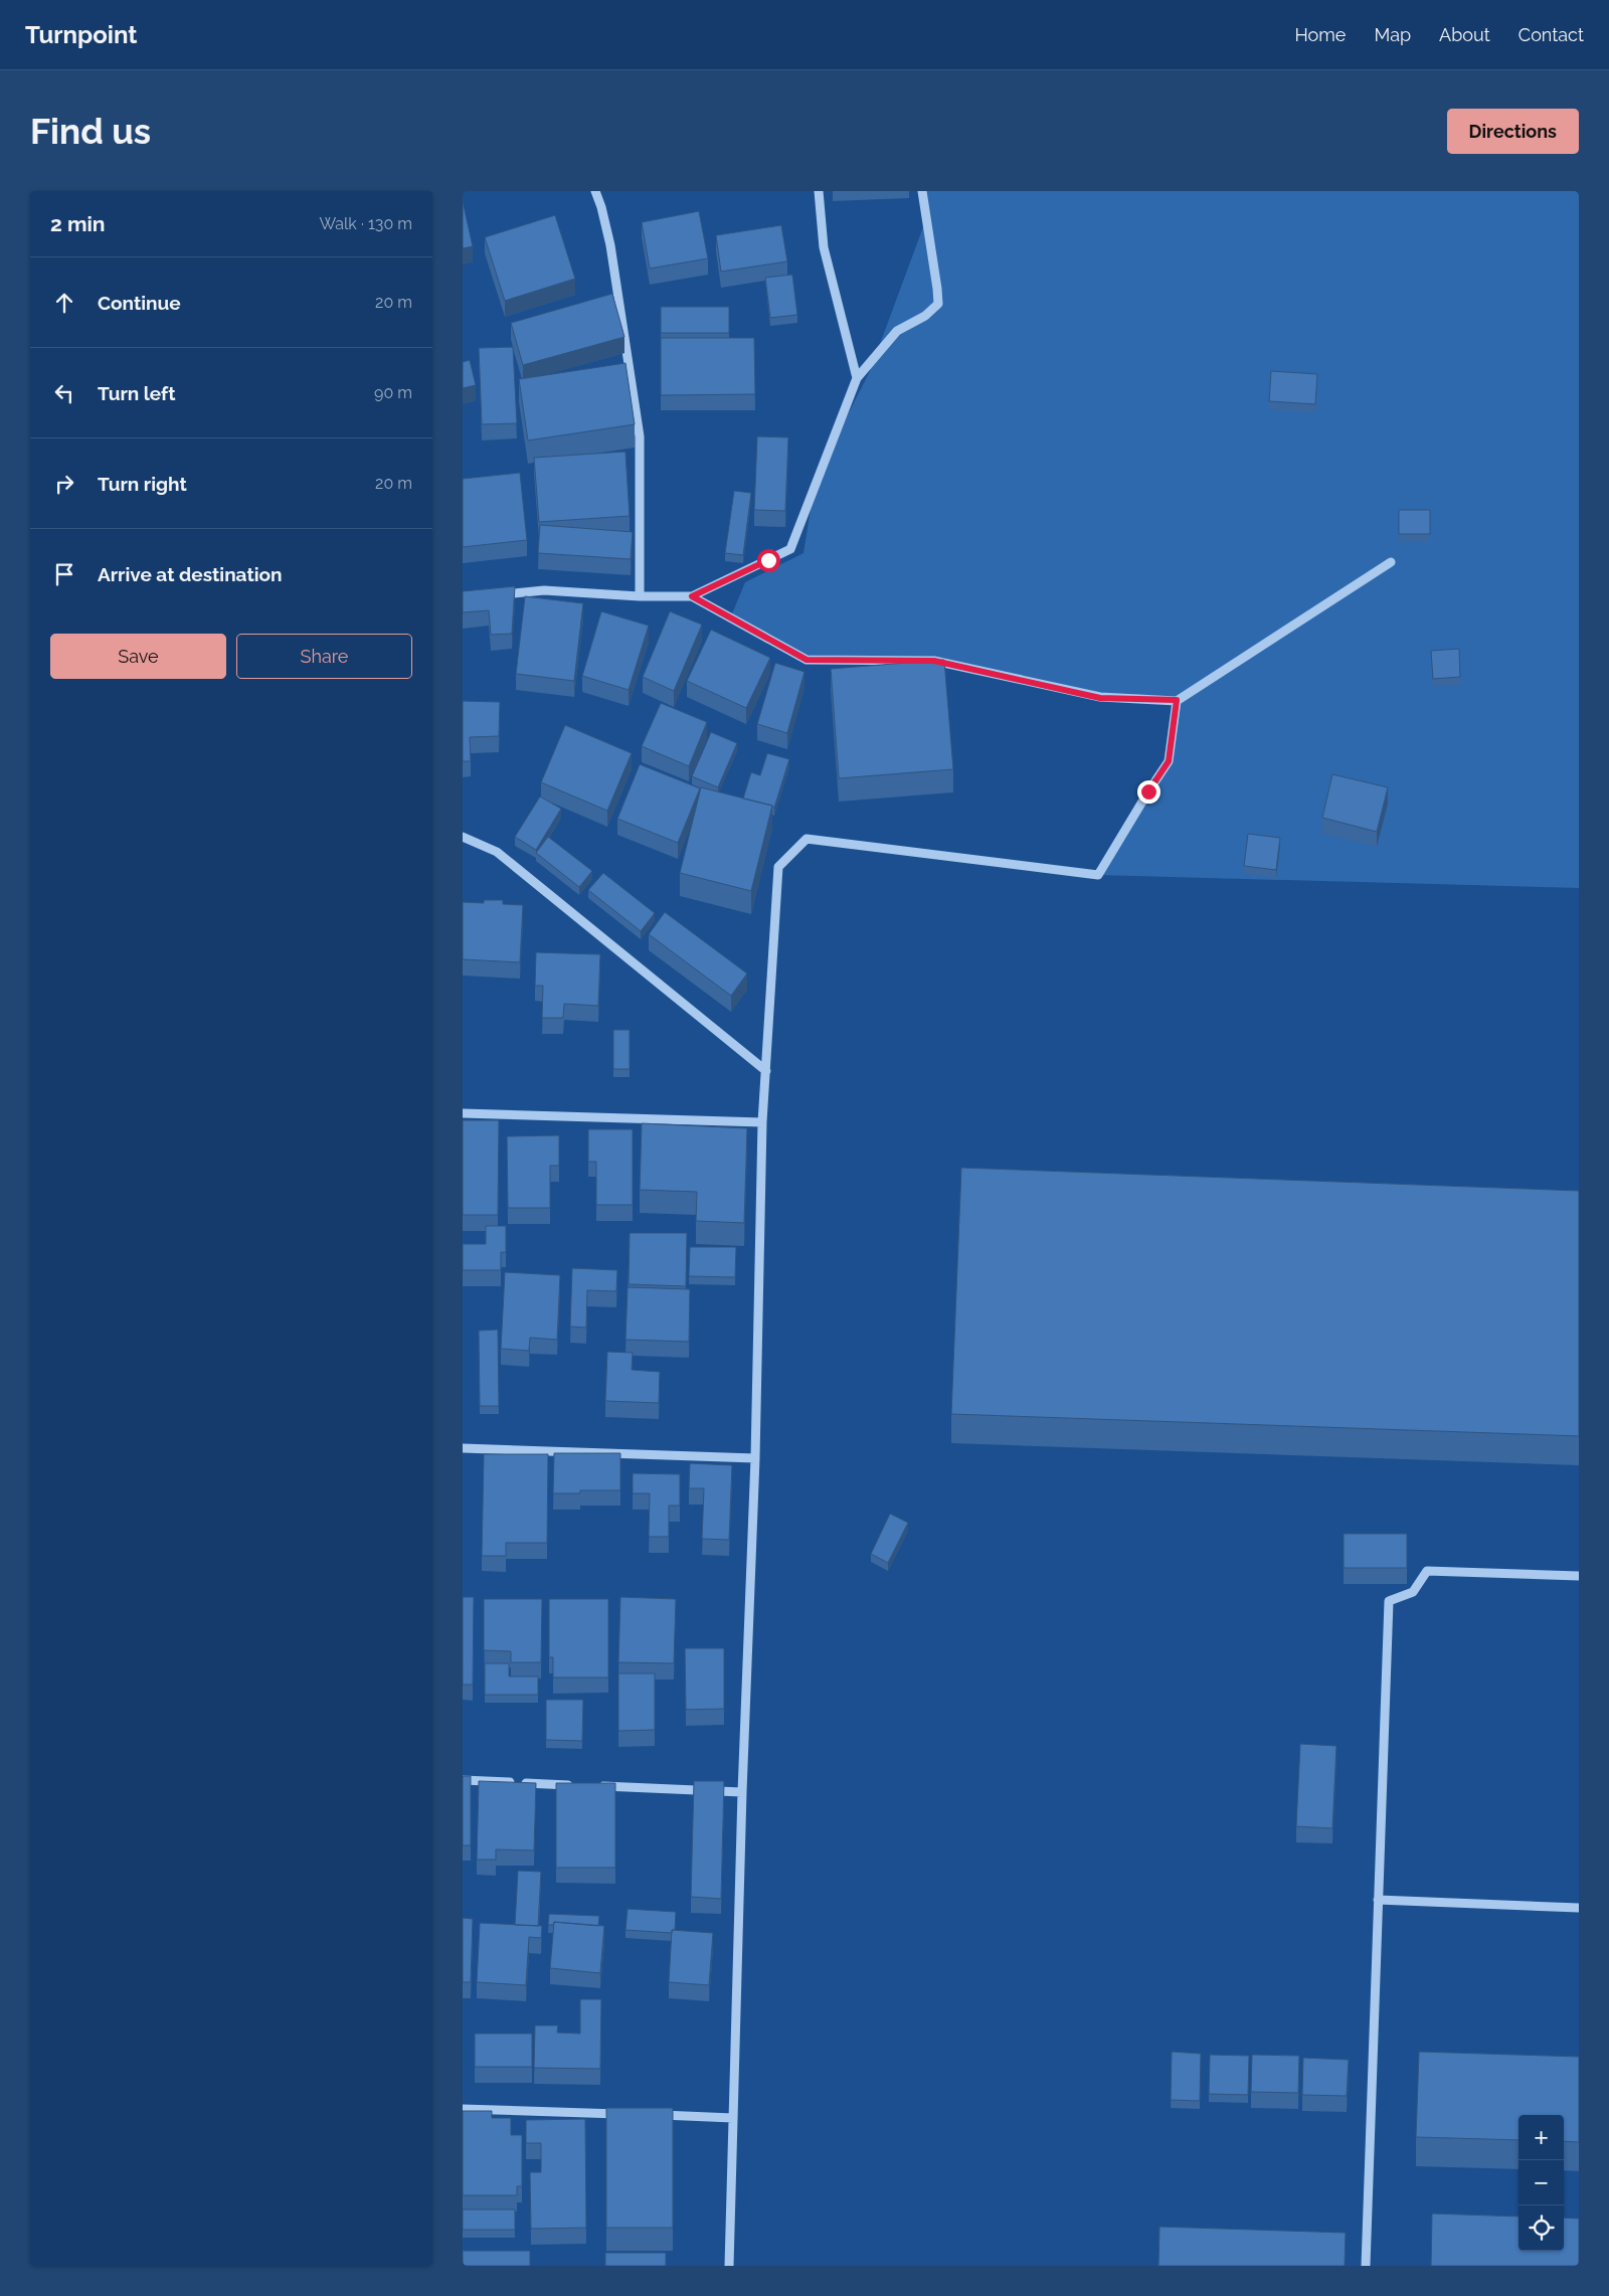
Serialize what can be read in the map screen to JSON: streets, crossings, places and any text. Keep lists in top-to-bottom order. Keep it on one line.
{"page":{"header":"Turnpoint","nav":["Home","Map","About","Contact"],"buttons":["Directions",["Save","Share"]],"title":"Find us","heading":["2 min","Walk · 130 m"],"list":[["Continue","20 m"],["Turn left","90 m"],["Turn right","20 m"],"Arrive at destination"],"map_buttons":["+","−"]}}
